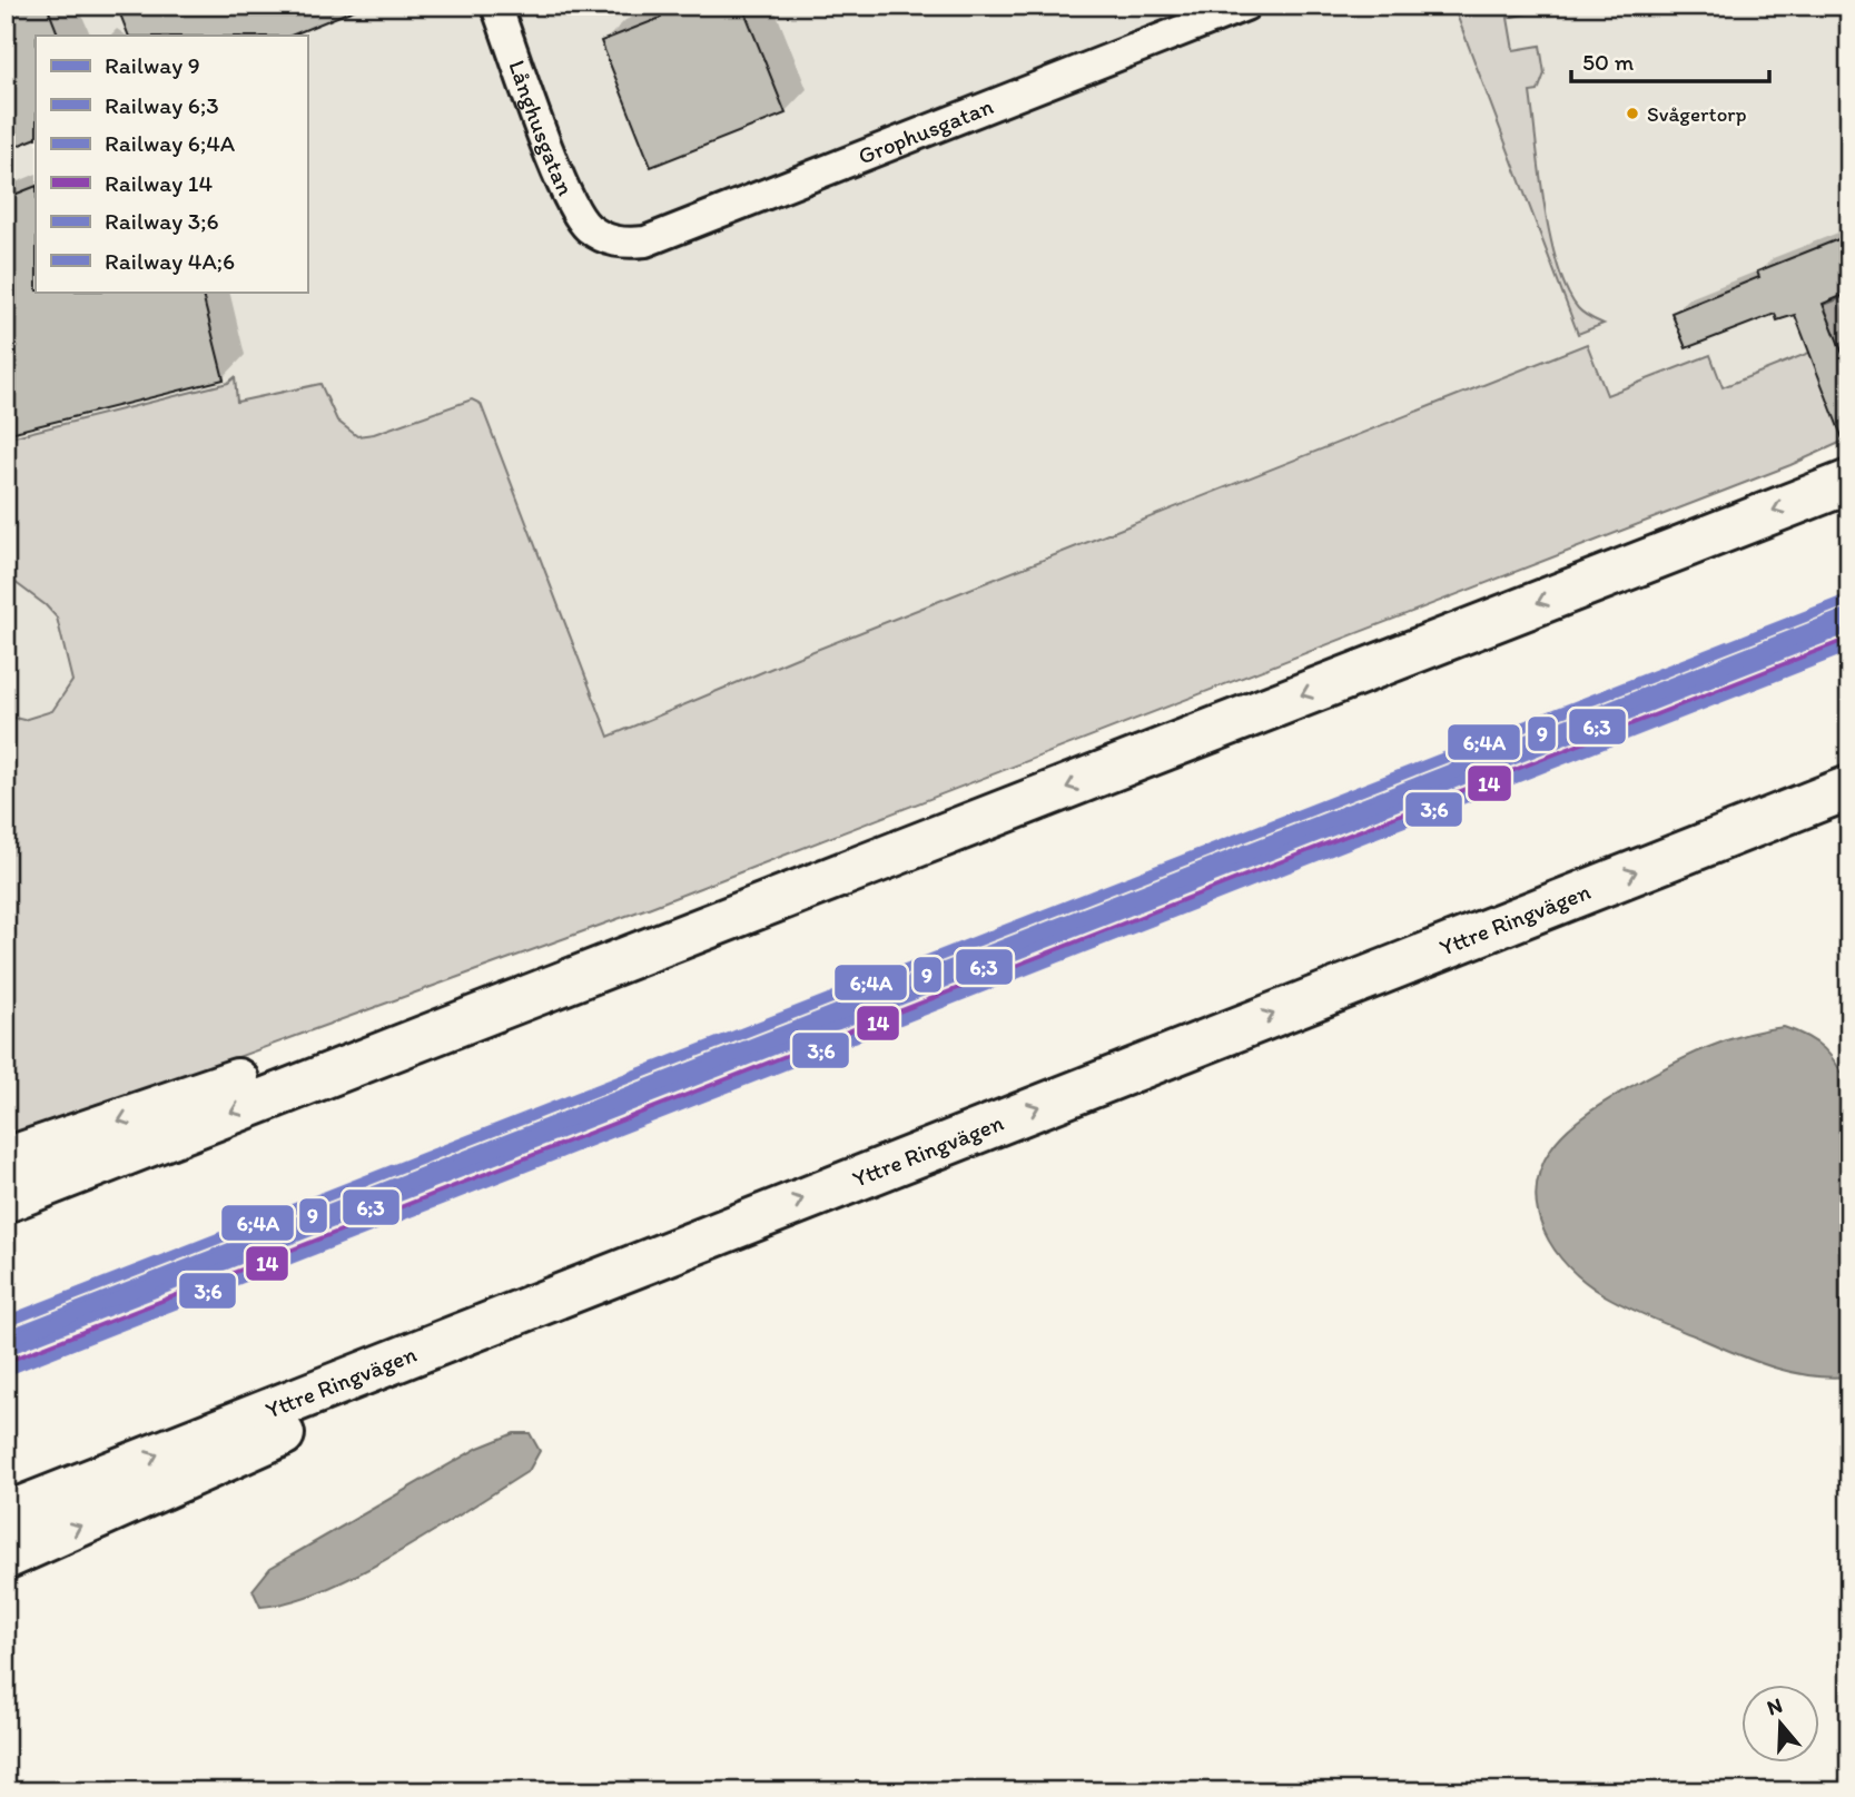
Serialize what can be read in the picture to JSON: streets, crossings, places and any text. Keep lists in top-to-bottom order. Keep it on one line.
{"streets":{"highway":["Yttre Ringvägen"],"street":["Långhusgatan","Grophusgatan"]},"crossings":[["Långhusgatan","Grophusgatan"]],"places":["Svågertorp"],"lines":["rail line 6;4A","rail line 9","rail line 4A;6","rail line 6;3","rail line 14","rail line 3;6"],"legend":["Railway 9","Railway 6;3","Railway 6;4A","Railway 14","Railway 3;6","Railway 4A;6"],"scale_bar":"50 m","north":"top"}
